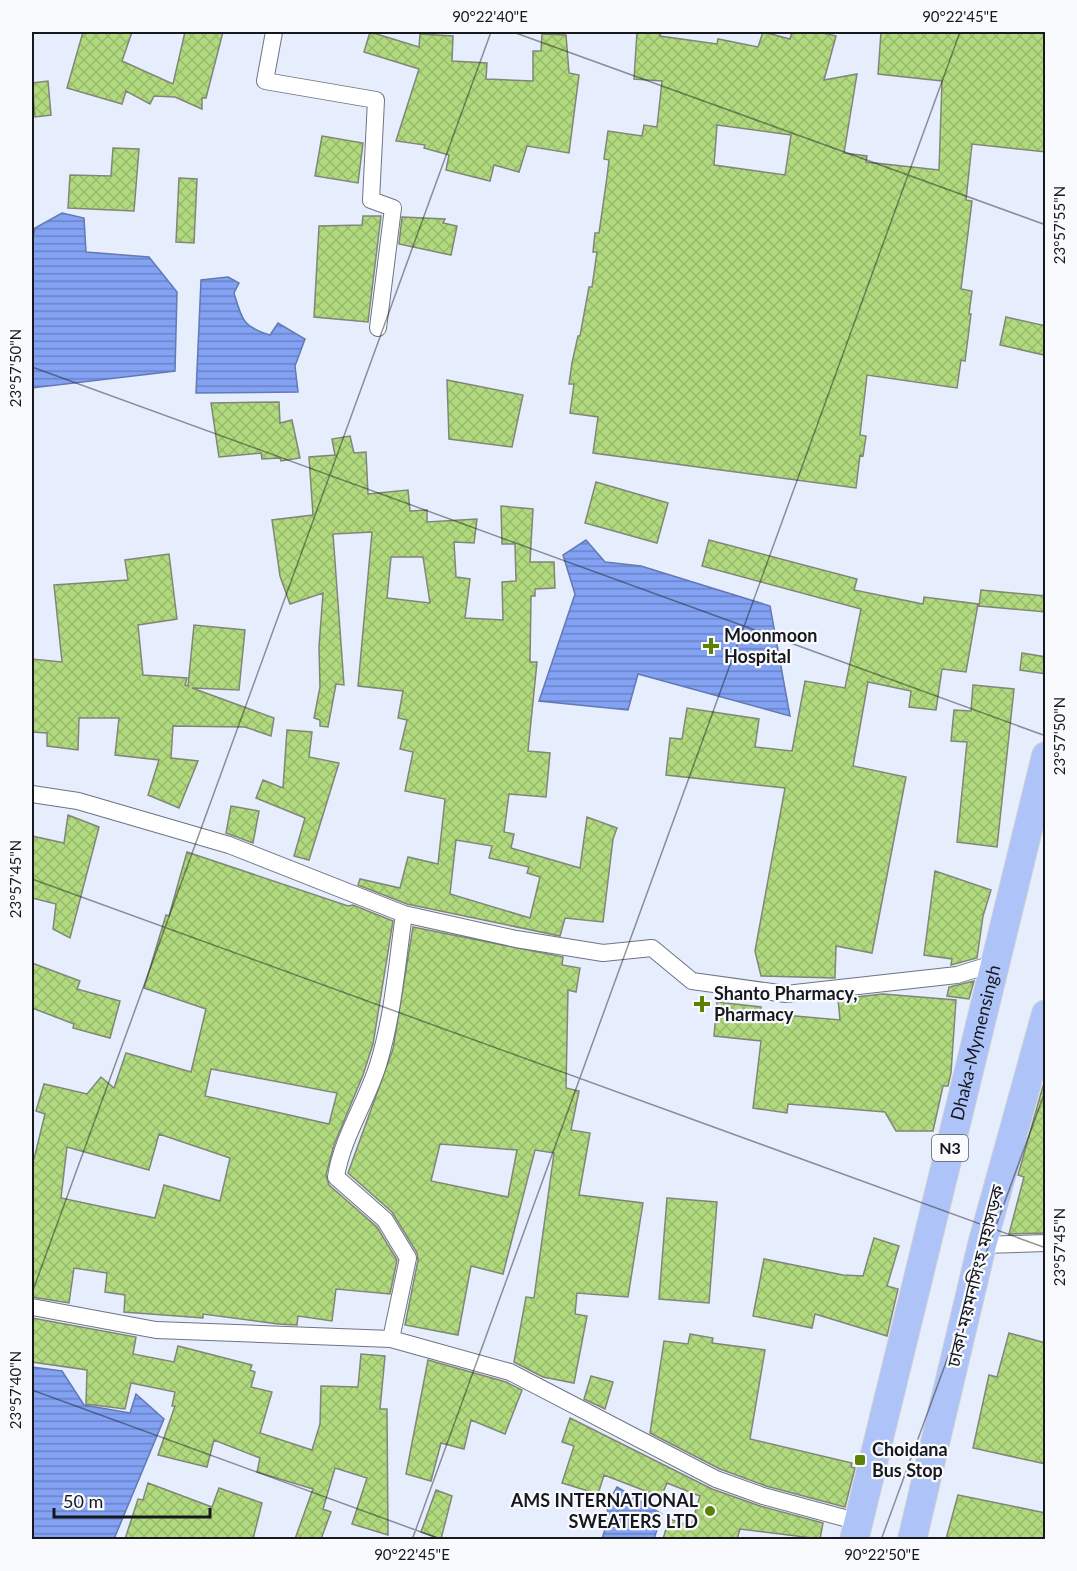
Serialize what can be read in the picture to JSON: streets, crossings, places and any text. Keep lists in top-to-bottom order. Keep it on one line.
{"streets":{"highway":["Dhaka-Mymensingh","N3","ঢাকা-ময়মনসিংহ মহাসড়ক"]},"places":{"health":["Moonmoon Hospital","Shanto Pharmacy, Pharmacy"],"transit":["Choidana Bus Stop"],"other":["AMS INTERNATIONAL SWEATERS LTD"]},"scale_bar":"50 m","coordinates":["90°22'40\"E","90°22'45\"E","23°57'55\"N","23°57'50\"N","23°57'45\"N","23°57'40\"N","90°22'50\"E"]}
